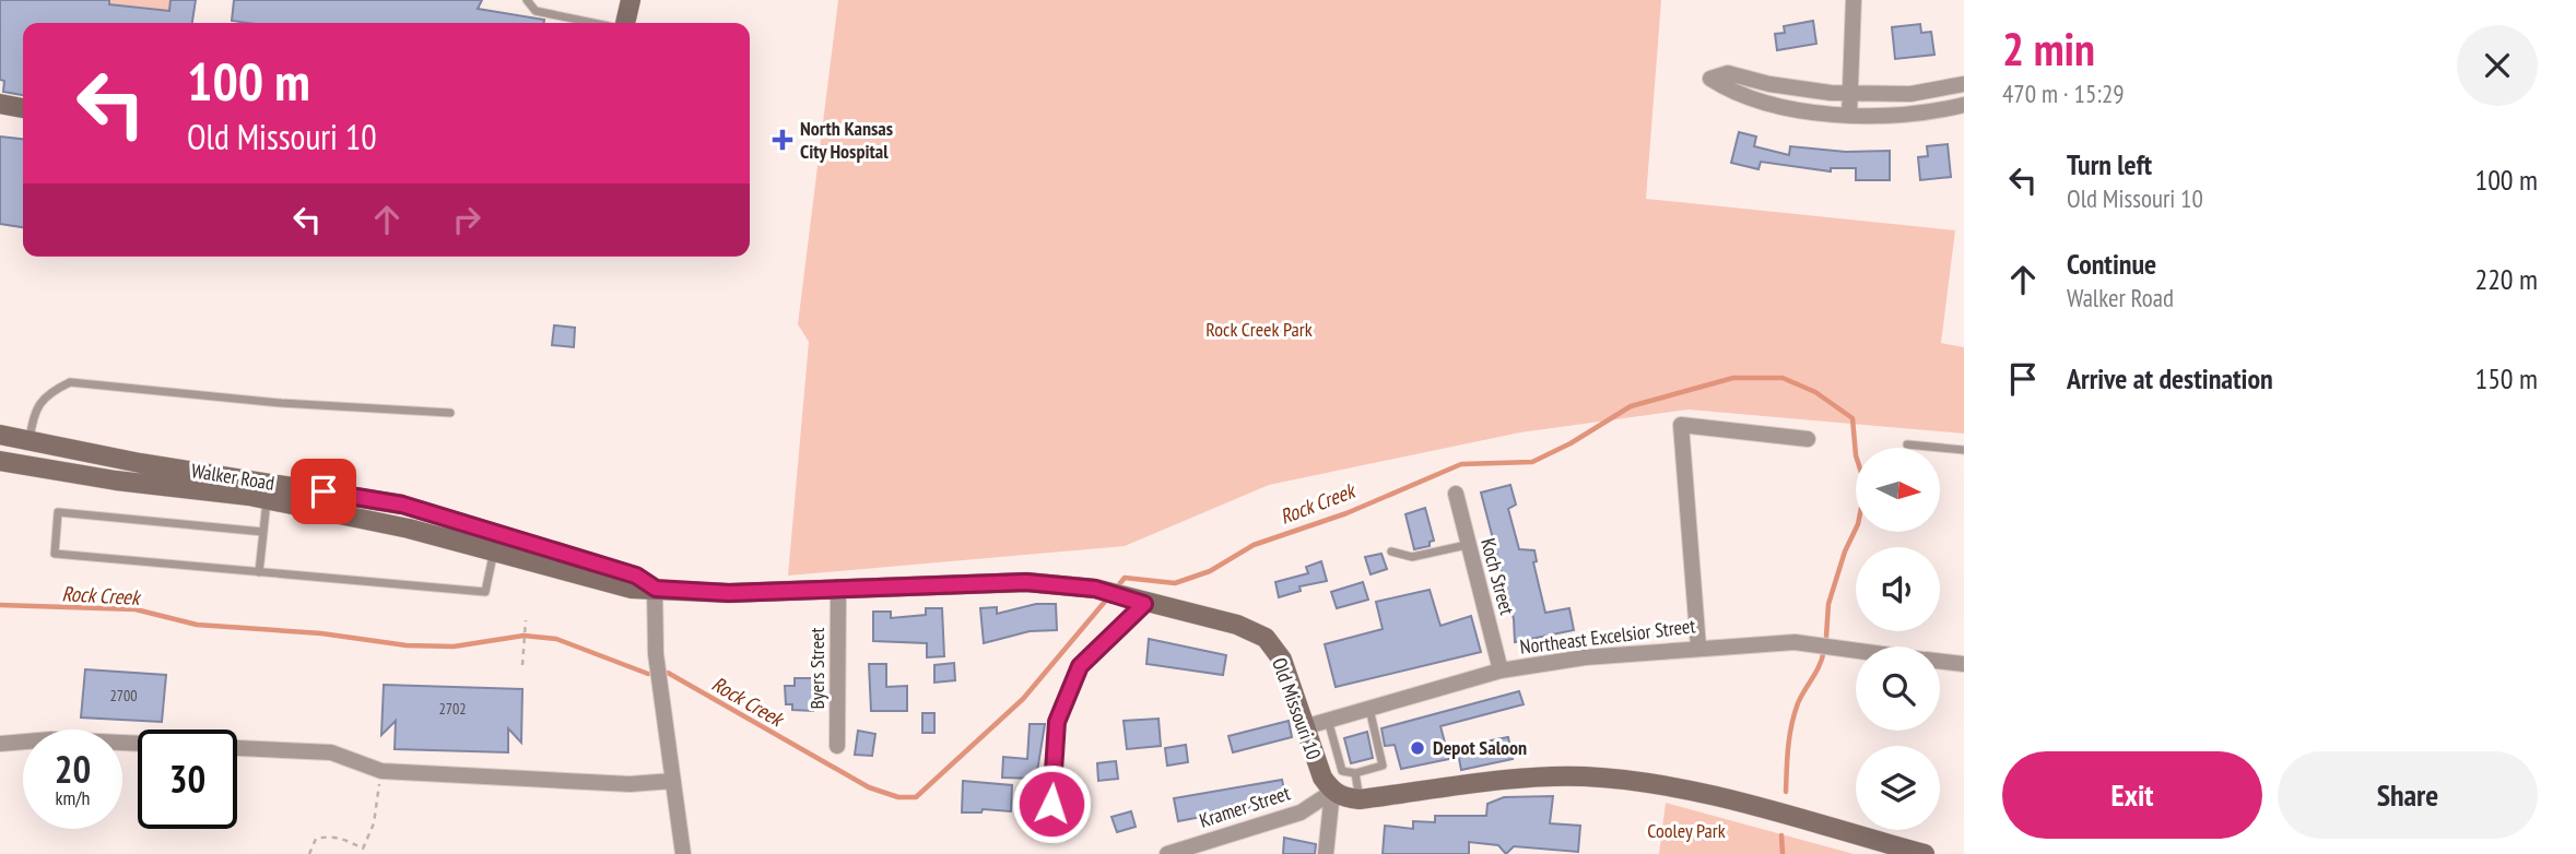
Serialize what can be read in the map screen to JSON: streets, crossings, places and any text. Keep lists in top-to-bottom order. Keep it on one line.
{"streets":{"street":["Walker Road","Koch Street","Northeast Excelsior Street","Byers Street","Old Missouri 10","Kramer Street"]},"crossings":[["Walker Road","Old Missouri 10"],["Koch Street","Northeast Excelsior Street"],["Northeast Excelsior Street","Old Missouri 10"],["Byers Street","Old Missouri 10"],["Old Missouri 10","Kramer Street"]],"water":["Rock Creek"],"parks":["Rock Creek Park","Cooley Park"],"places":{"health":["North Kansas City Hospital"],"other":["Depot Saloon"]},"house_numbers":["2700","2702"],"north":"right","page":{"heading":["2 min","470 m · 15:29"],"turn":["100 m","Old Missouri 10"],"list":[{"name":"Turn left","note":"Old Missouri 10","value":"100 m"},{"name":"Continue","note":"Walker Road","value":"220 m"},{"name":"Arrive at destination","value":"150 m"}],"speed":"20 km/h","limit":"30","buttons":["Exit","Share"]}}
